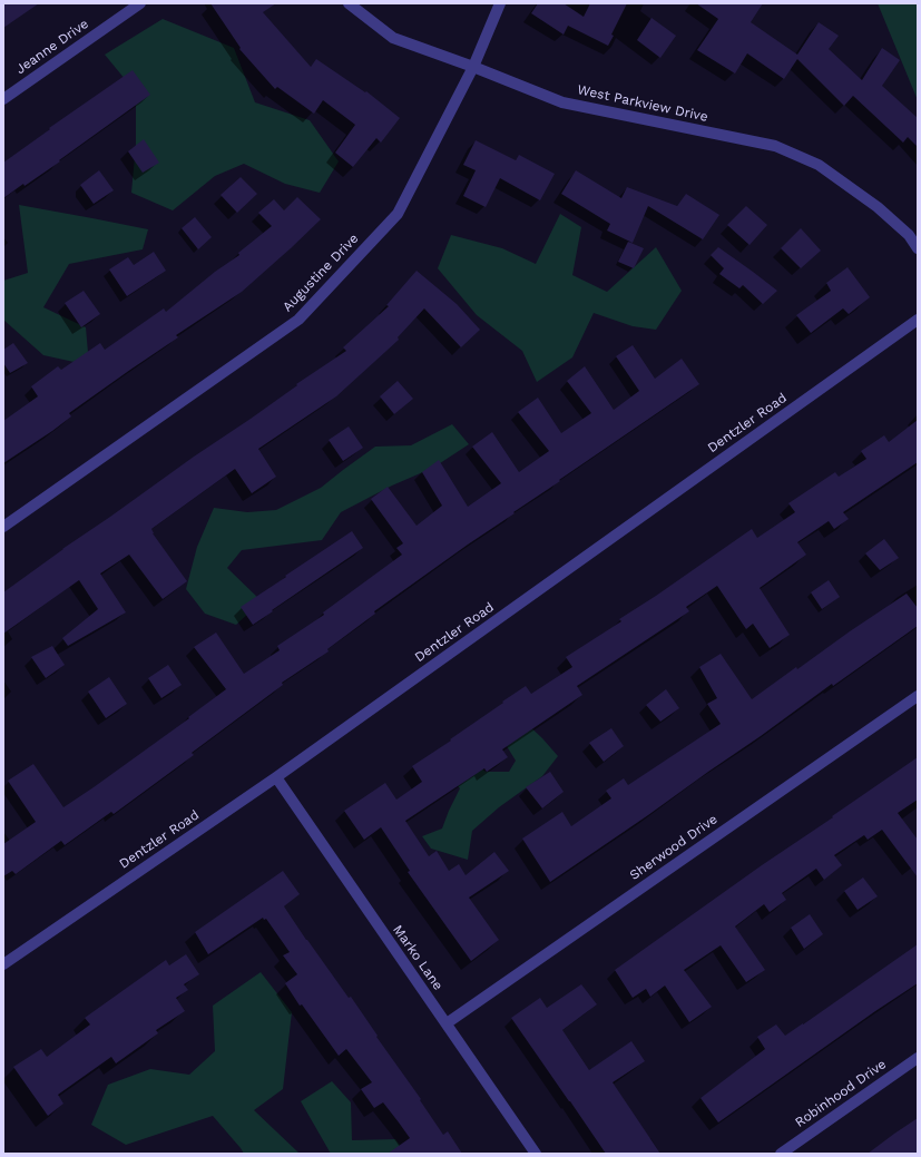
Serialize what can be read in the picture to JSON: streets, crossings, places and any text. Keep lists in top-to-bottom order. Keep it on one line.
{"streets":{"street":["Jeanne Drive","West Parkview Drive","Augustine Drive","Dentzler Road","Sherwood Drive","Marko Lane","Robinhood Drive"]},"crossings":[["West Parkview Drive","Augustine Drive"],["Dentzler Road","Marko Lane"],["Sherwood Drive","Marko Lane"]]}
